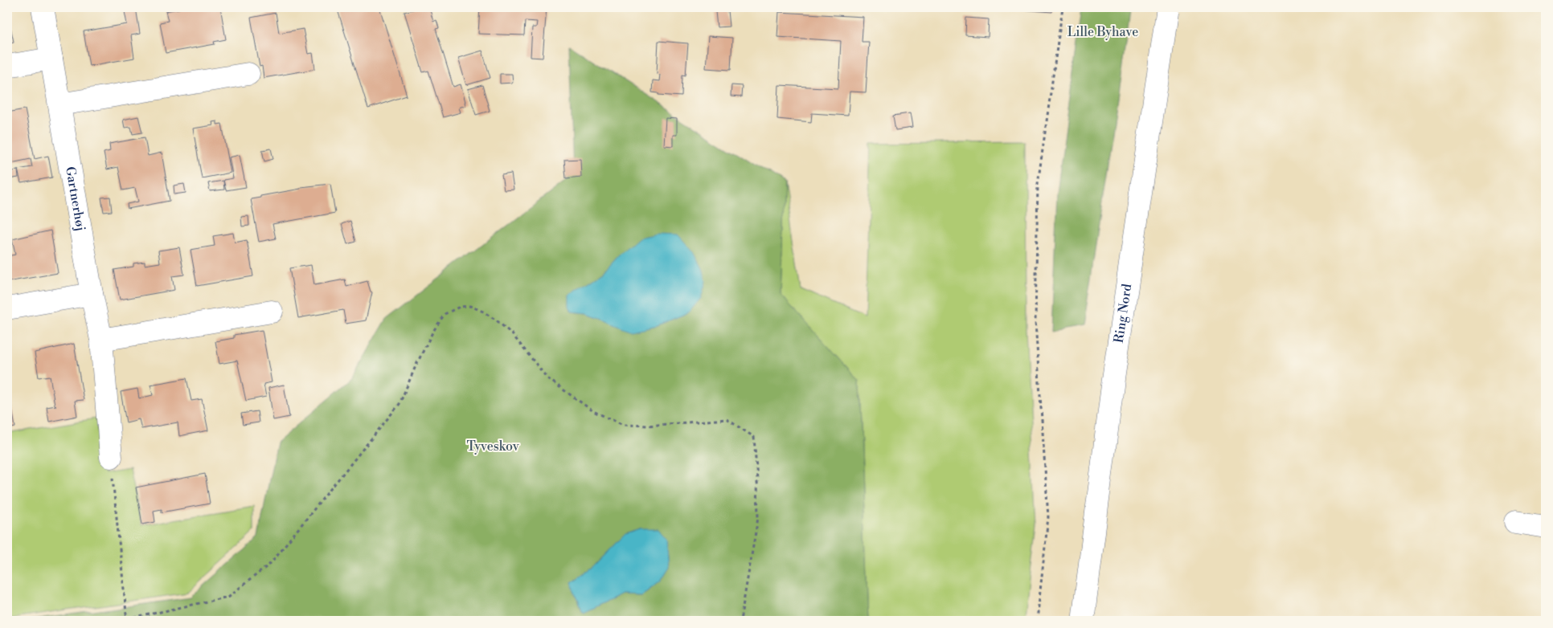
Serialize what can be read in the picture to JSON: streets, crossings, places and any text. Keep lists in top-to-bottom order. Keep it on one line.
{"streets":{"street":["Gartnerhøj","Ring Nord"]},"parks":["Lille Byhave","Tyveskov"]}
